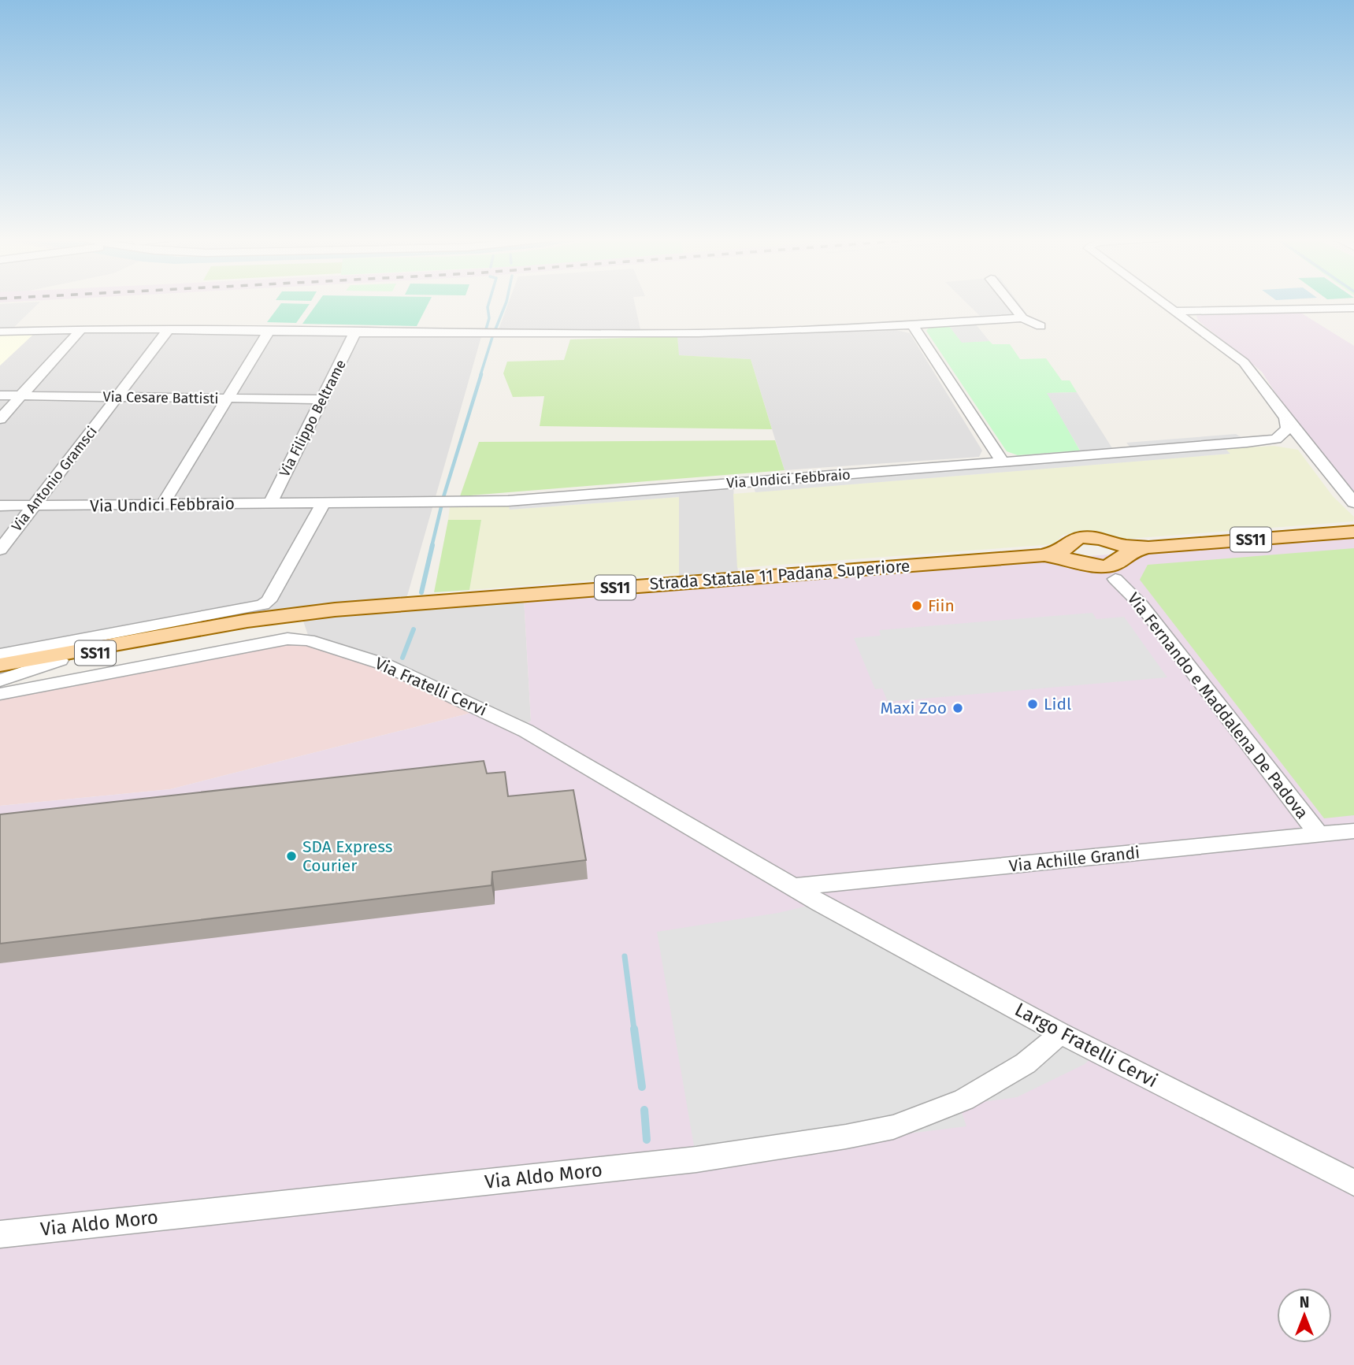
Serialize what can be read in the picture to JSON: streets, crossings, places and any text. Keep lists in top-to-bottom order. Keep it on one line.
{"streets":{"main road":["SS11","Strada Statale 11 Padana Superiore"],"street":["Via Cesare Battisti","Via Filippo Beltrame","Via Antonio Gramsci","Via Undici Febbraio","Via Fratelli Cervi","Via Fernando e Maddalena De Padova","Via Achille Grandi","Largo Fratelli Cervi","Via Aldo Moro"]},"crossings":[["Via Cesare Battisti","Via Filippo Beltrame"],["Via Cesare Battisti","Via Antonio Gramsci"],["Via Filippo Beltrame","Via Undici Febbraio"],["Via Antonio Gramsci","Via Undici Febbraio"],["SS11","Strada Statale 11 Padana Superiore"],["SS11","Via Fernando e Maddalena De Padova"],["Strada Statale 11 Padana Superiore","Via Fernando e Maddalena De Padova"],["Via Fratelli Cervi","Via Achille Grandi"],["Via Fratelli Cervi","Largo Fratelli Cervi"],["Via Fernando e Maddalena De Padova","Via Achille Grandi"],["Largo Fratelli Cervi","Via Aldo Moro"]],"places":["Fiin","Lidl","Maxi Zoo","SDA Express Courier"],"north":"top"}
